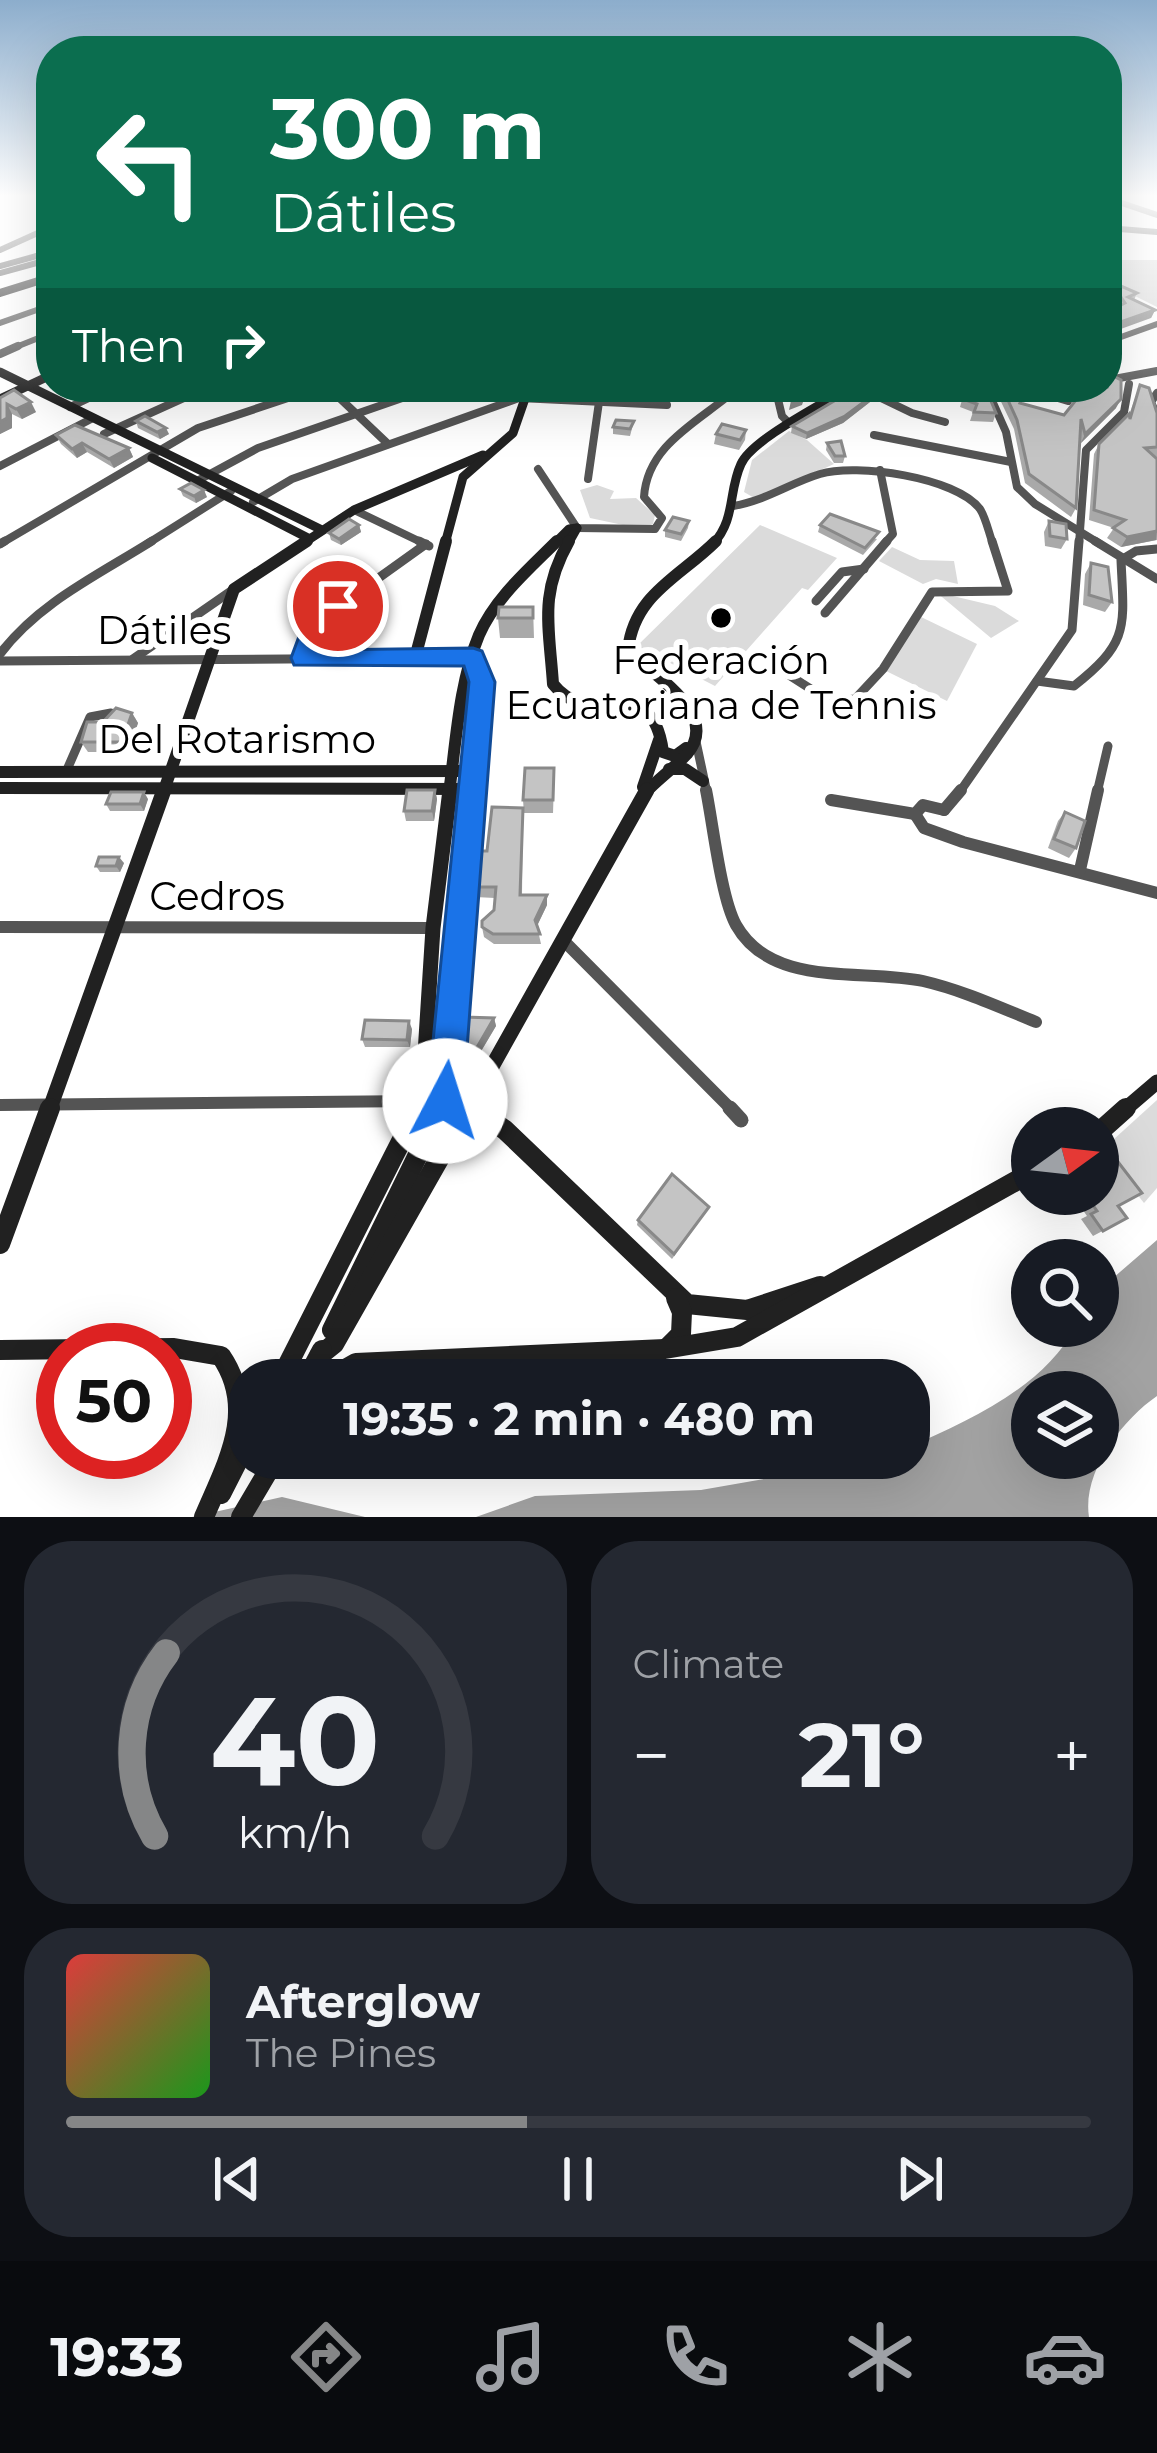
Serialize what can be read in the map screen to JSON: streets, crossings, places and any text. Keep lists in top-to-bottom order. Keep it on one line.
{"streets":{"street":["Dátiles","Del Rotarismo","Cedros"]},"places":["Federación Ecuatoriana de Tennis"],"north":"right","page":{"turn":["300 m","Dátiles"],"then":"Then","limit":"50","trip":"19:35 · 2 min · 480 m","tile":"Climate","heat":["−","21°","+"],"song":["Afterglow","The Pines"],"tabs":"19:33","gauge":["40","km/h"]}}
